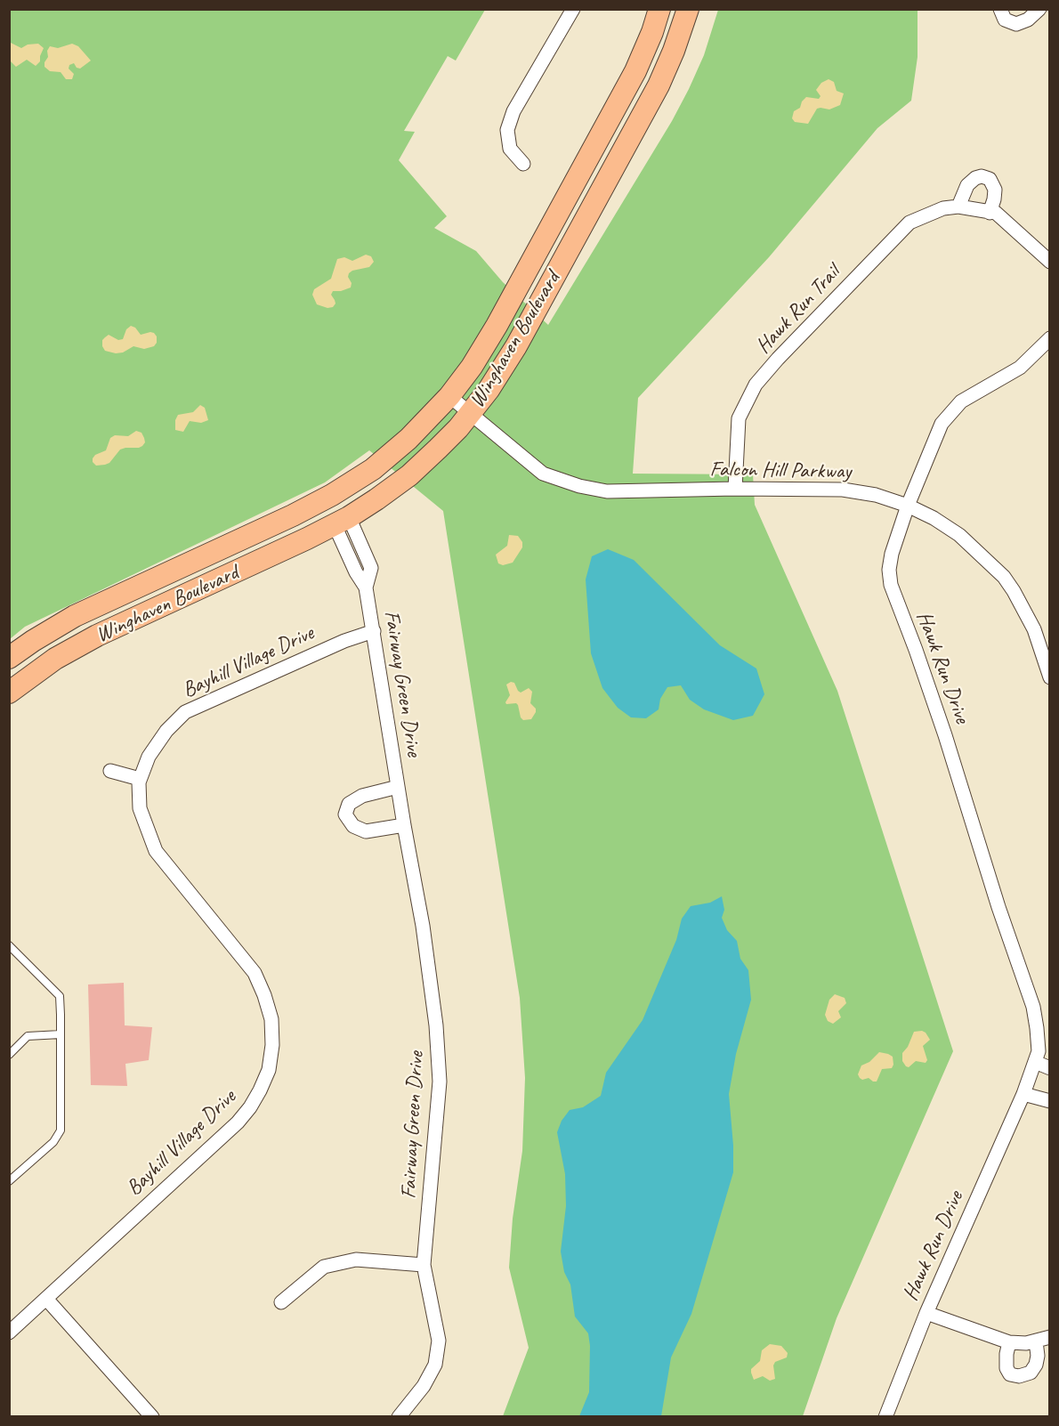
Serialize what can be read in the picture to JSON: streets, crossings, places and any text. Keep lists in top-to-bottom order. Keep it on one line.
{"streets":{"main road":["Winghaven Boulevard"],"street":["Hawk Run Trail","Falcon Hill Parkway","Bayhill Village Drive","Hawk Run Drive","Fairway Green Drive"]},"crossings":[["Hawk Run Trail","Falcon Hill Parkway"],["Winghaven Boulevard","Falcon Hill Parkway"],["Winghaven Boulevard","Fairway Green Drive"],["Falcon Hill Parkway","Hawk Run Drive"],["Bayhill Village Drive","Fairway Green Drive"]]}
